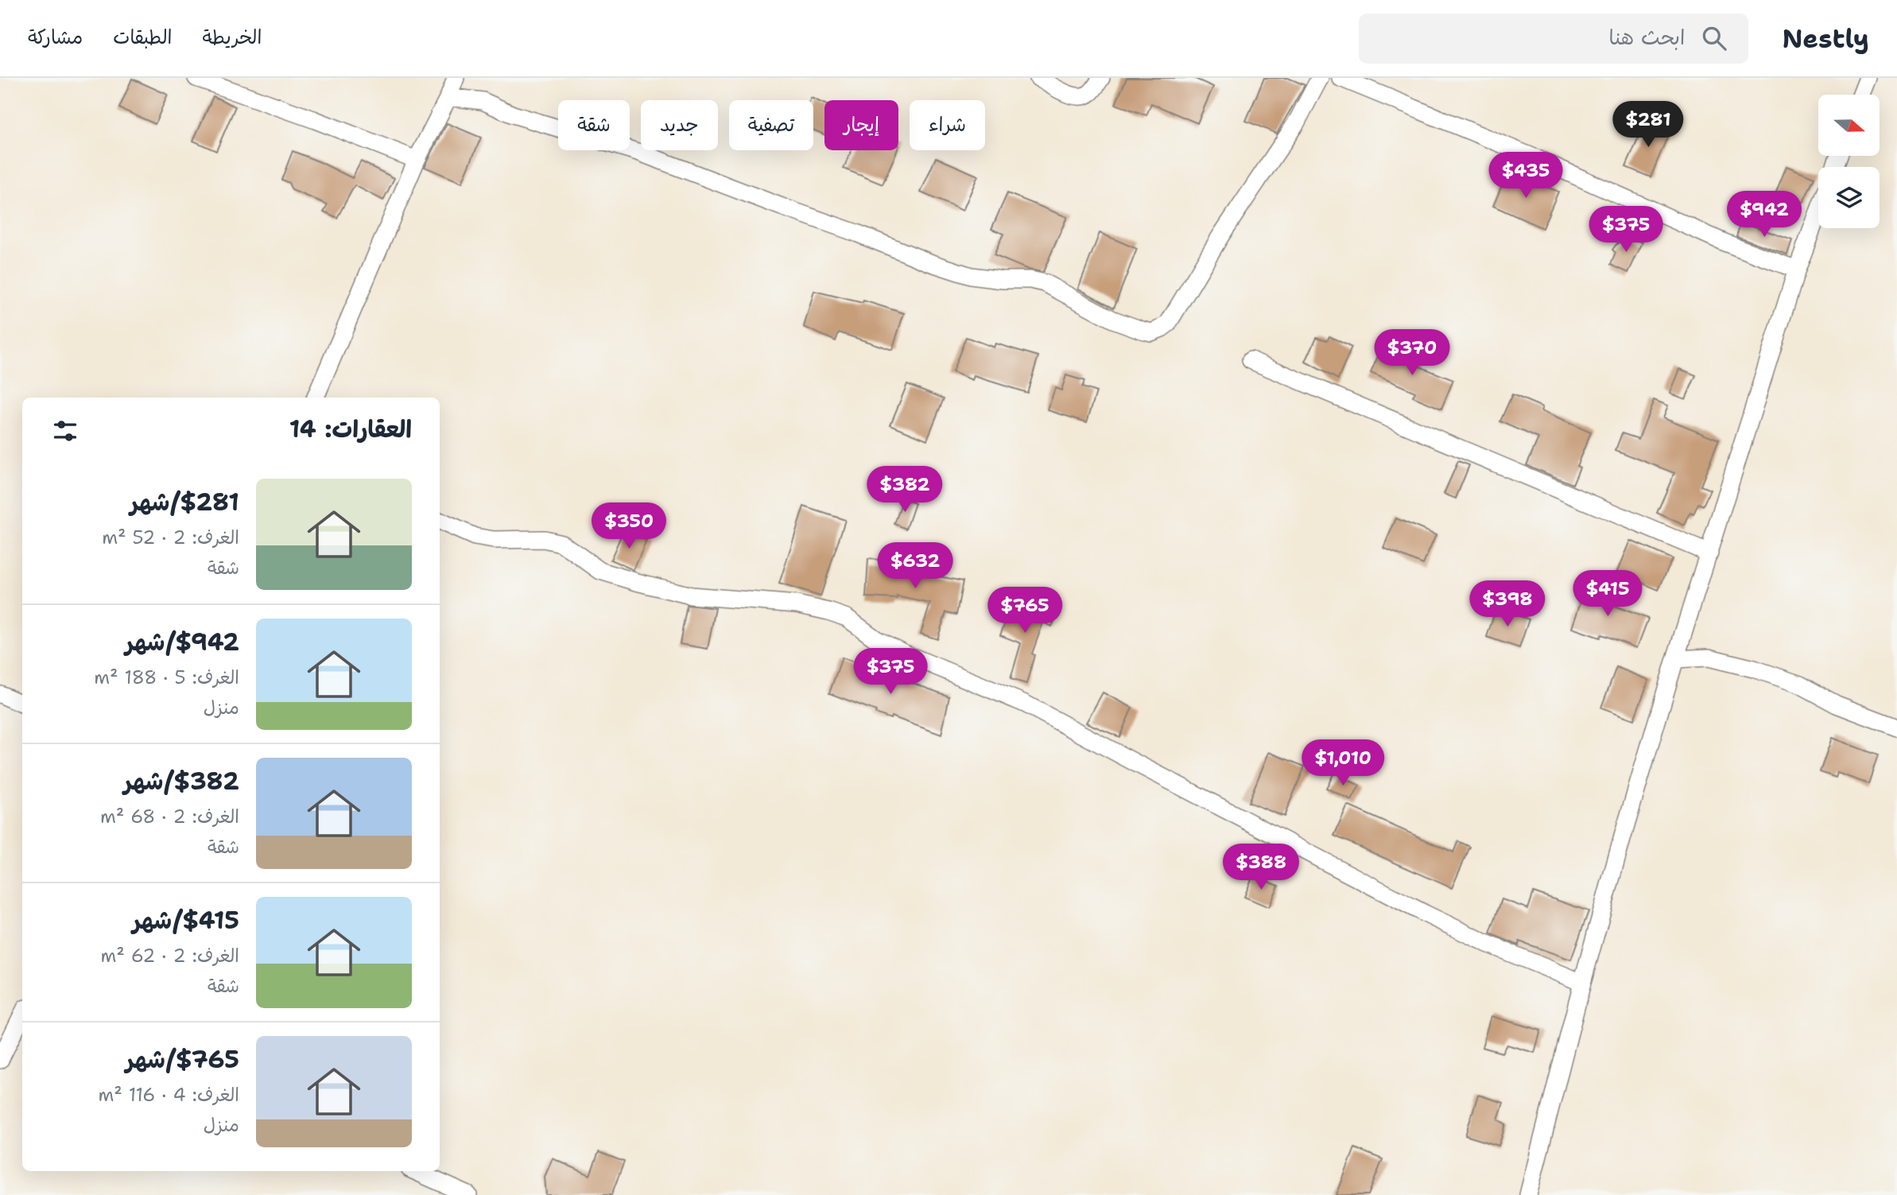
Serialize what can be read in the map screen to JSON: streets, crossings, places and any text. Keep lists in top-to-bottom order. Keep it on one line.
{"north":"right","page":{"header":"Nestly","search":"ابحث هنا","nav":["الخريطة","الطبقات","مشاركة"],"chip":["شراء","إيجار","تصفية","جديد","شقة"],"price":["$281","$435","$942","$375","$370","$382","$350","$632","$415","$398","$765","$375","$1,010","$388"],"heading":"العقارات: 14","list":[{"name":"$281/شهر","note":"الغرف: 2 · 52 m² · شقة"},{"name":"$942/شهر","note":"الغرف: 5 · 188 m² · منزل"},{"name":"$382/شهر","note":"الغرف: 2 · 68 m² · شقة"},{"name":"$415/شهر","note":"الغرف: 2 · 62 m² · شقة"},{"name":"$765/شهر","note":"الغرف: 4 · 116 m² · منزل"}]}}
